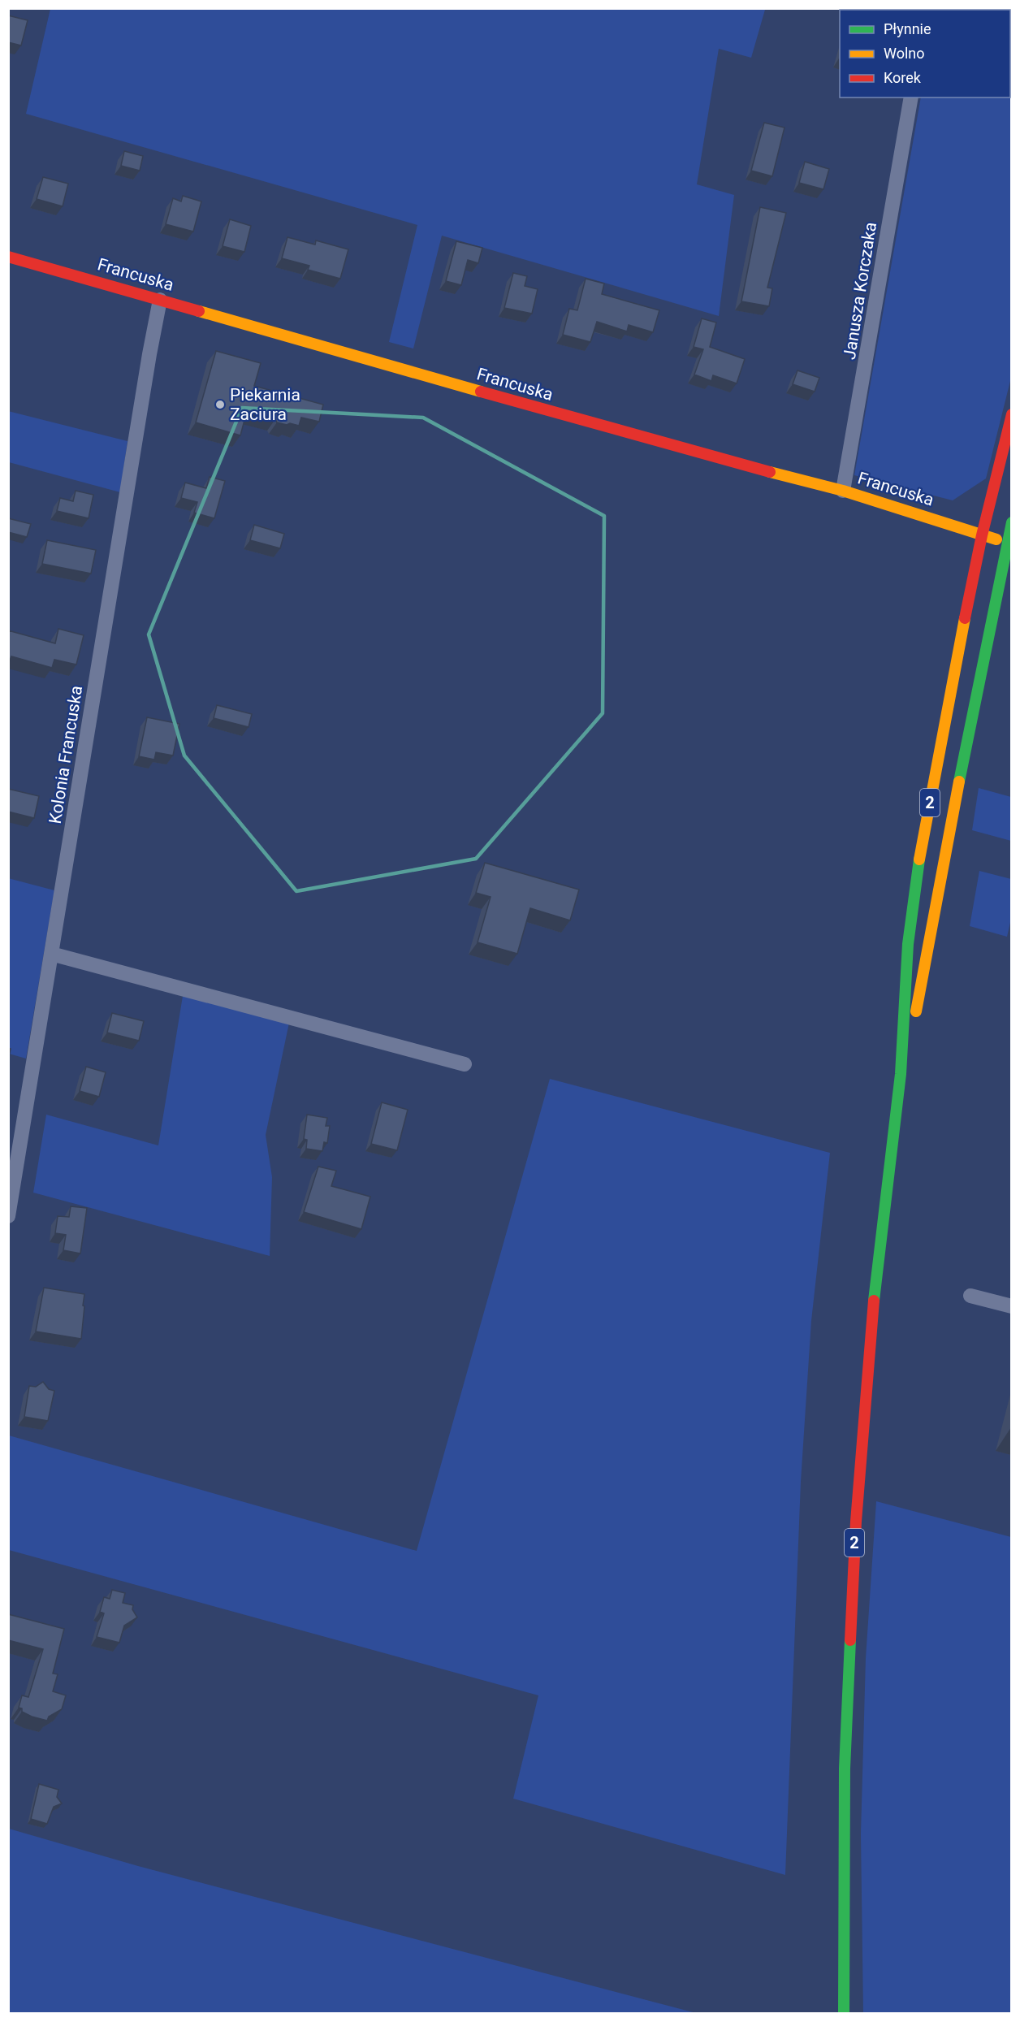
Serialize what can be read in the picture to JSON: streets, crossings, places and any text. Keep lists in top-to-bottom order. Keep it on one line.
{"streets":{"main road":["Francuska","2"],"street":["Janusza Korczaka","Kolonia Francuska"]},"crossings":[["Francuska","Janusza Korczaka"],["Francuska","Kolonia Francuska"],["Francuska","2"]],"places":["Piekarnia Zaciura"],"legend":["Płynnie","Wolno","Korek"]}
